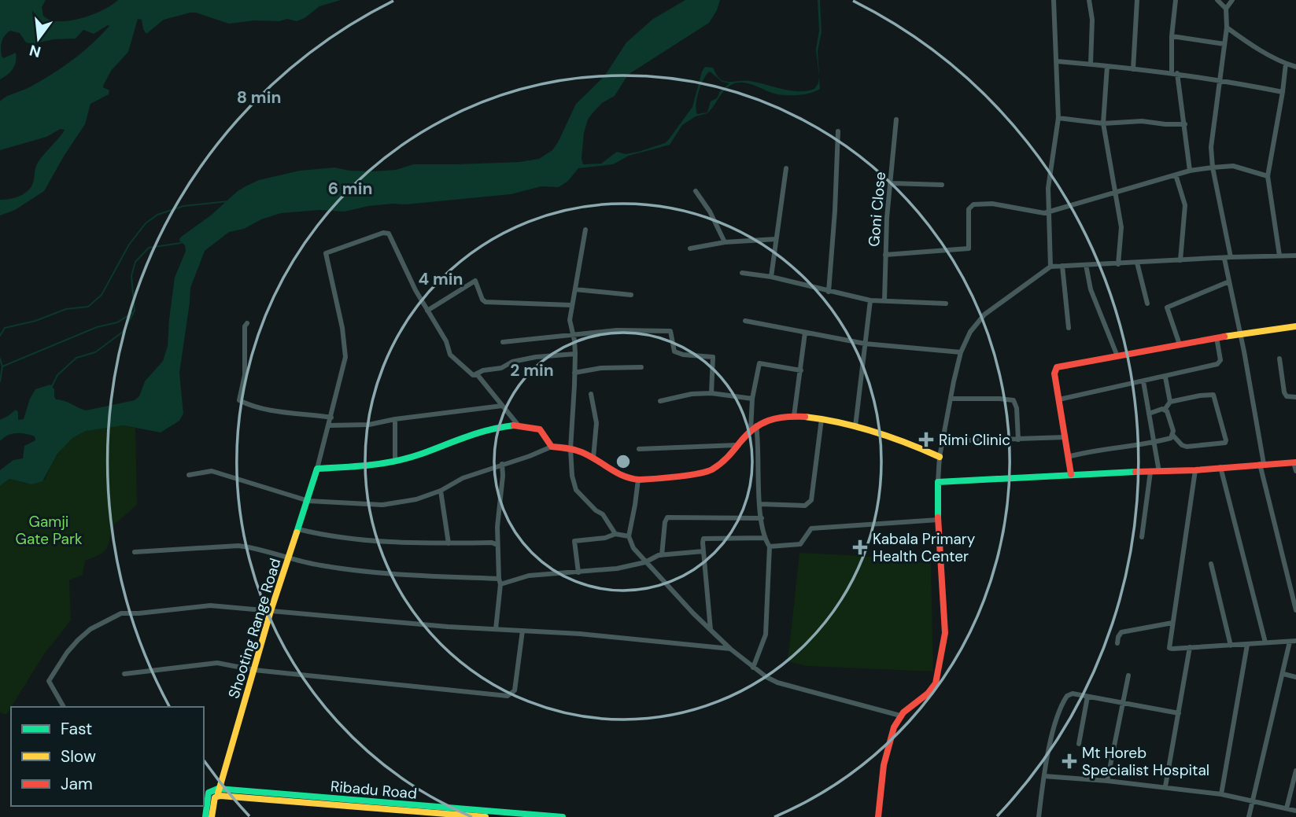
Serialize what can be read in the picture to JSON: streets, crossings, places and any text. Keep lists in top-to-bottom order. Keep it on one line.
{"streets":{"street":["Goni Close","Shooting Range Road","Ribadu Road"]},"crossings":[["Shooting Range Road","Ribadu Road"]],"parks":["Gamji Gate Park"],"places":{"health":["Rimi Clinic","Kabala Primary Health Center","Mt Horeb Specialist Hospital"]},"legend":["Fast","Slow","Jam"],"north":"bottom","rings":["8 min","6 min","4 min","2 min"]}
